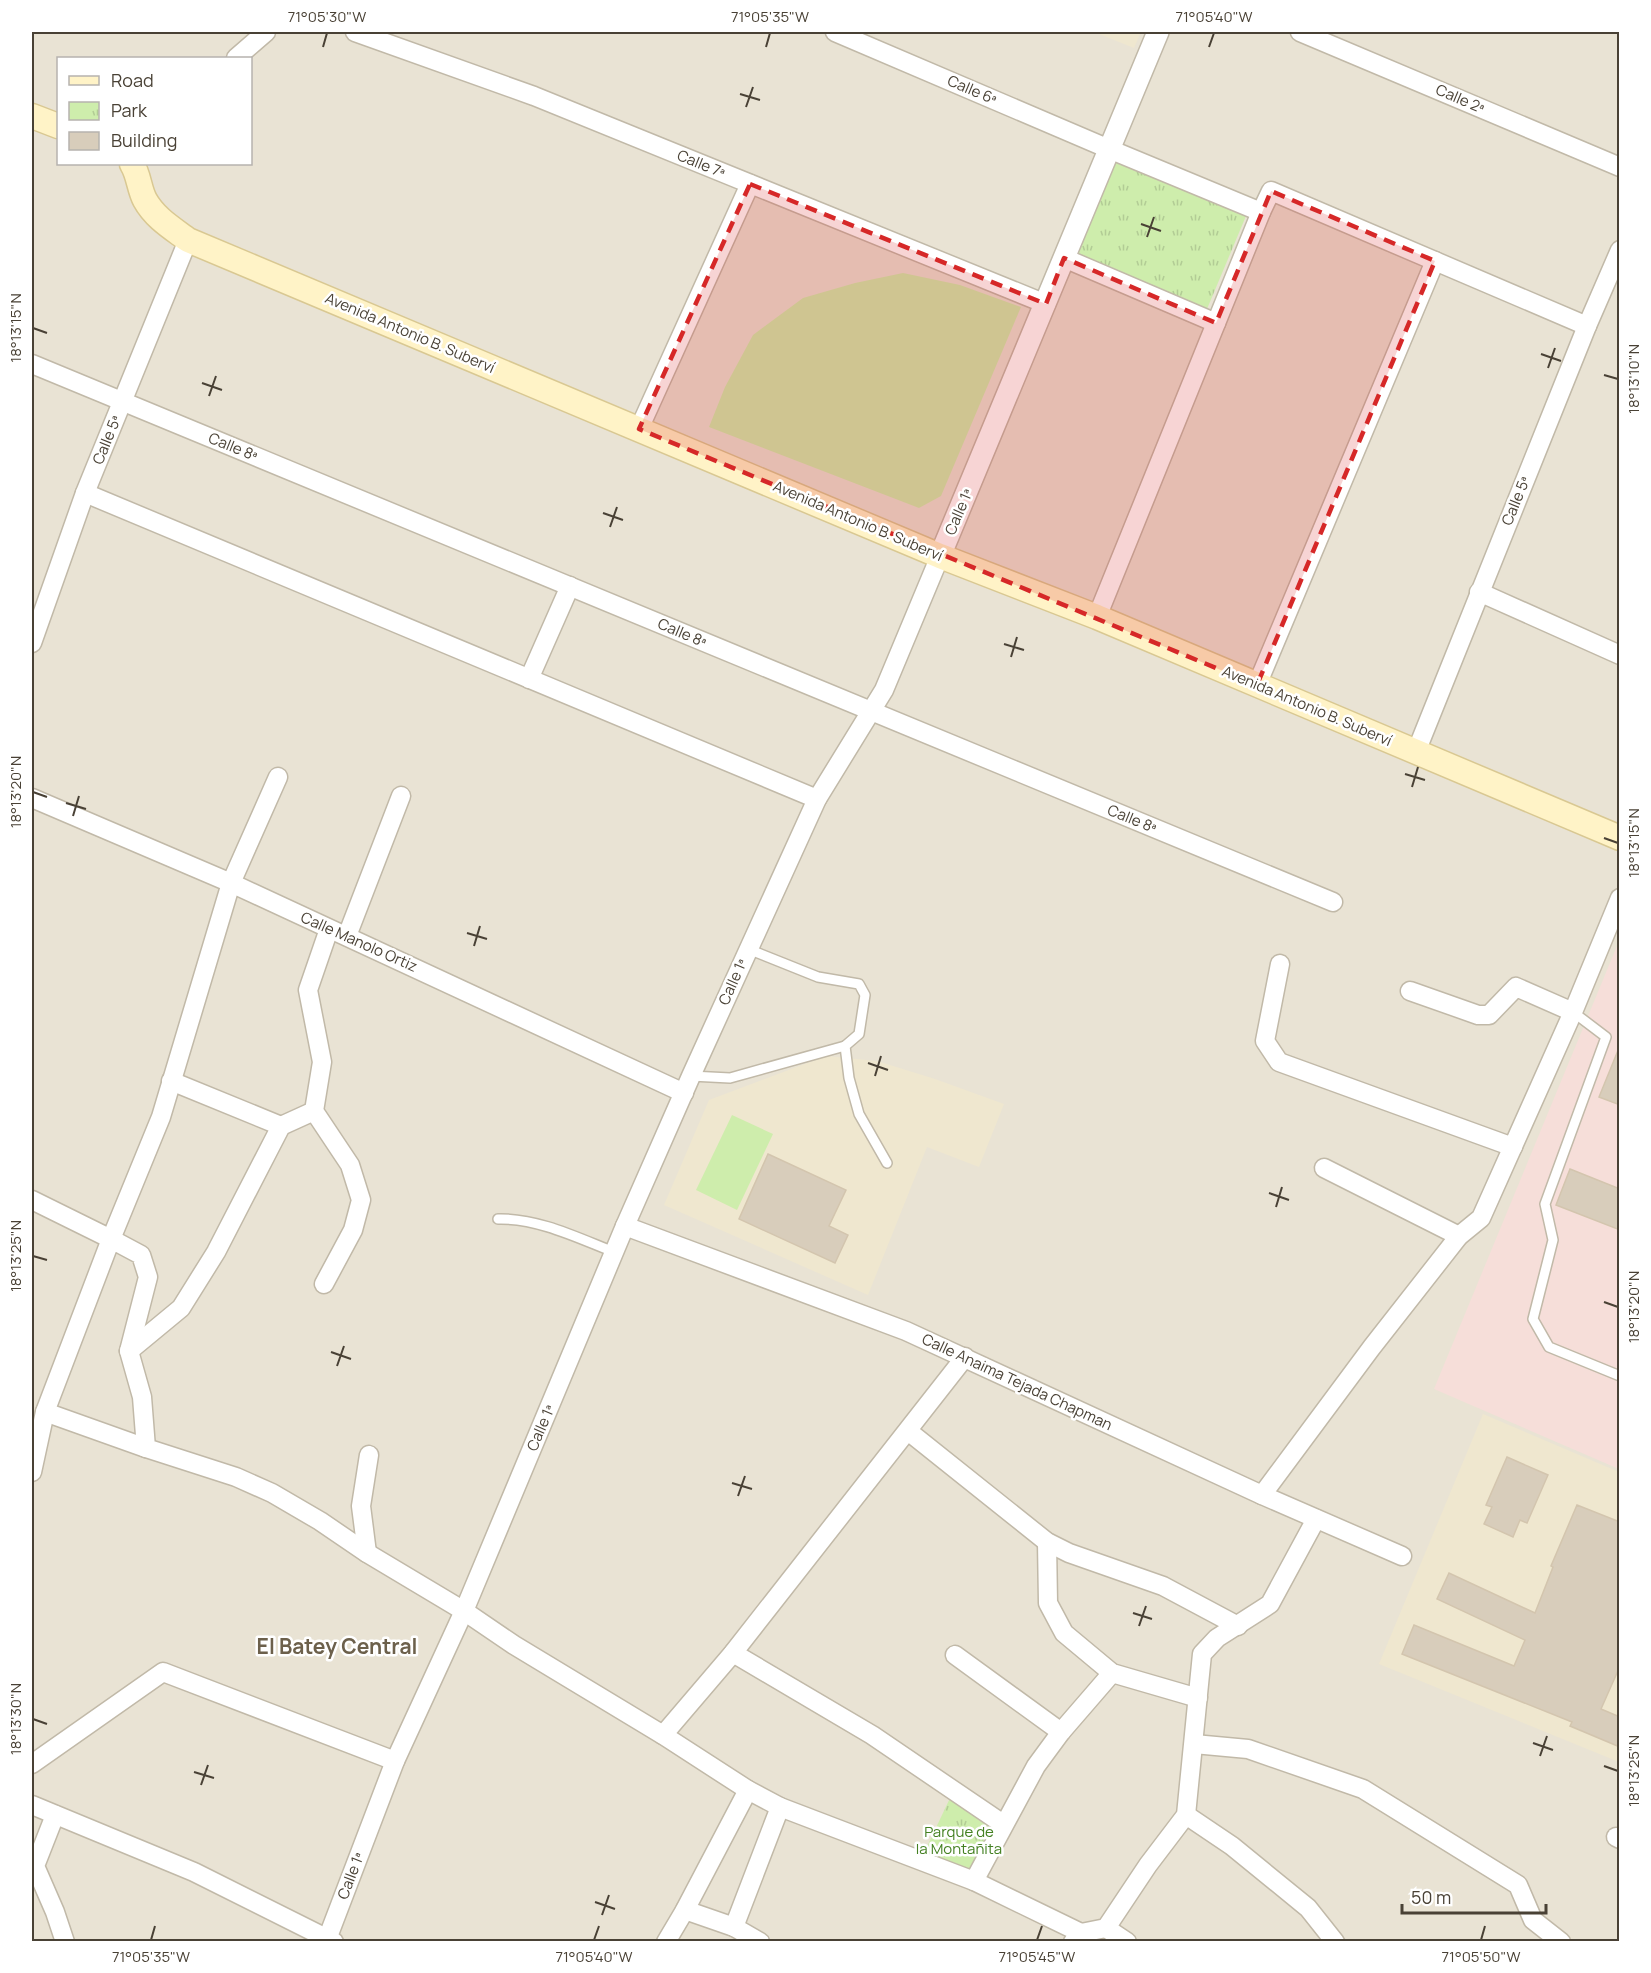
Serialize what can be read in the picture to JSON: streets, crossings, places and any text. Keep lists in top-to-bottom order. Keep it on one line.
{"streets":{"main road":["Avenida Antonio B. Suberví"],"street":["Calle 6ª","Calle 2ª","Calle 7ª","Calle 5ª","Calle 8ª","Calle 1ª","Calle Manolo Ortiz","Calle Anaima Tejada Chapman"]},"crossings":[["Calle 6ª","Calle 1ª"],["Calle 7ª","Calle 1ª"],["Avenida Antonio B. Suberví","Calle 5ª"],["Avenida Antonio B. Suberví","Calle 1ª"],["Calle 5ª","Calle 8ª"],["Calle 8ª","Calle 1ª"],["Calle 1ª","Calle Manolo Ortiz"],["Calle 1ª","Calle Anaima Tejada Chapman"]],"districts":["El Batey Central"],"parks":["Parque de la Montañita"],"legend":["Road","Park","Building"],"scale_bar":"50 m","coordinates":["71°05'30\"W","71°05'35\"W","71°05'40\"W","18°13'15\"N","18°13'10\"N","18°13'20\"N","18°13'25\"N","18°13'30\"N","71°05'45\"W","71°05'50\"W"]}
